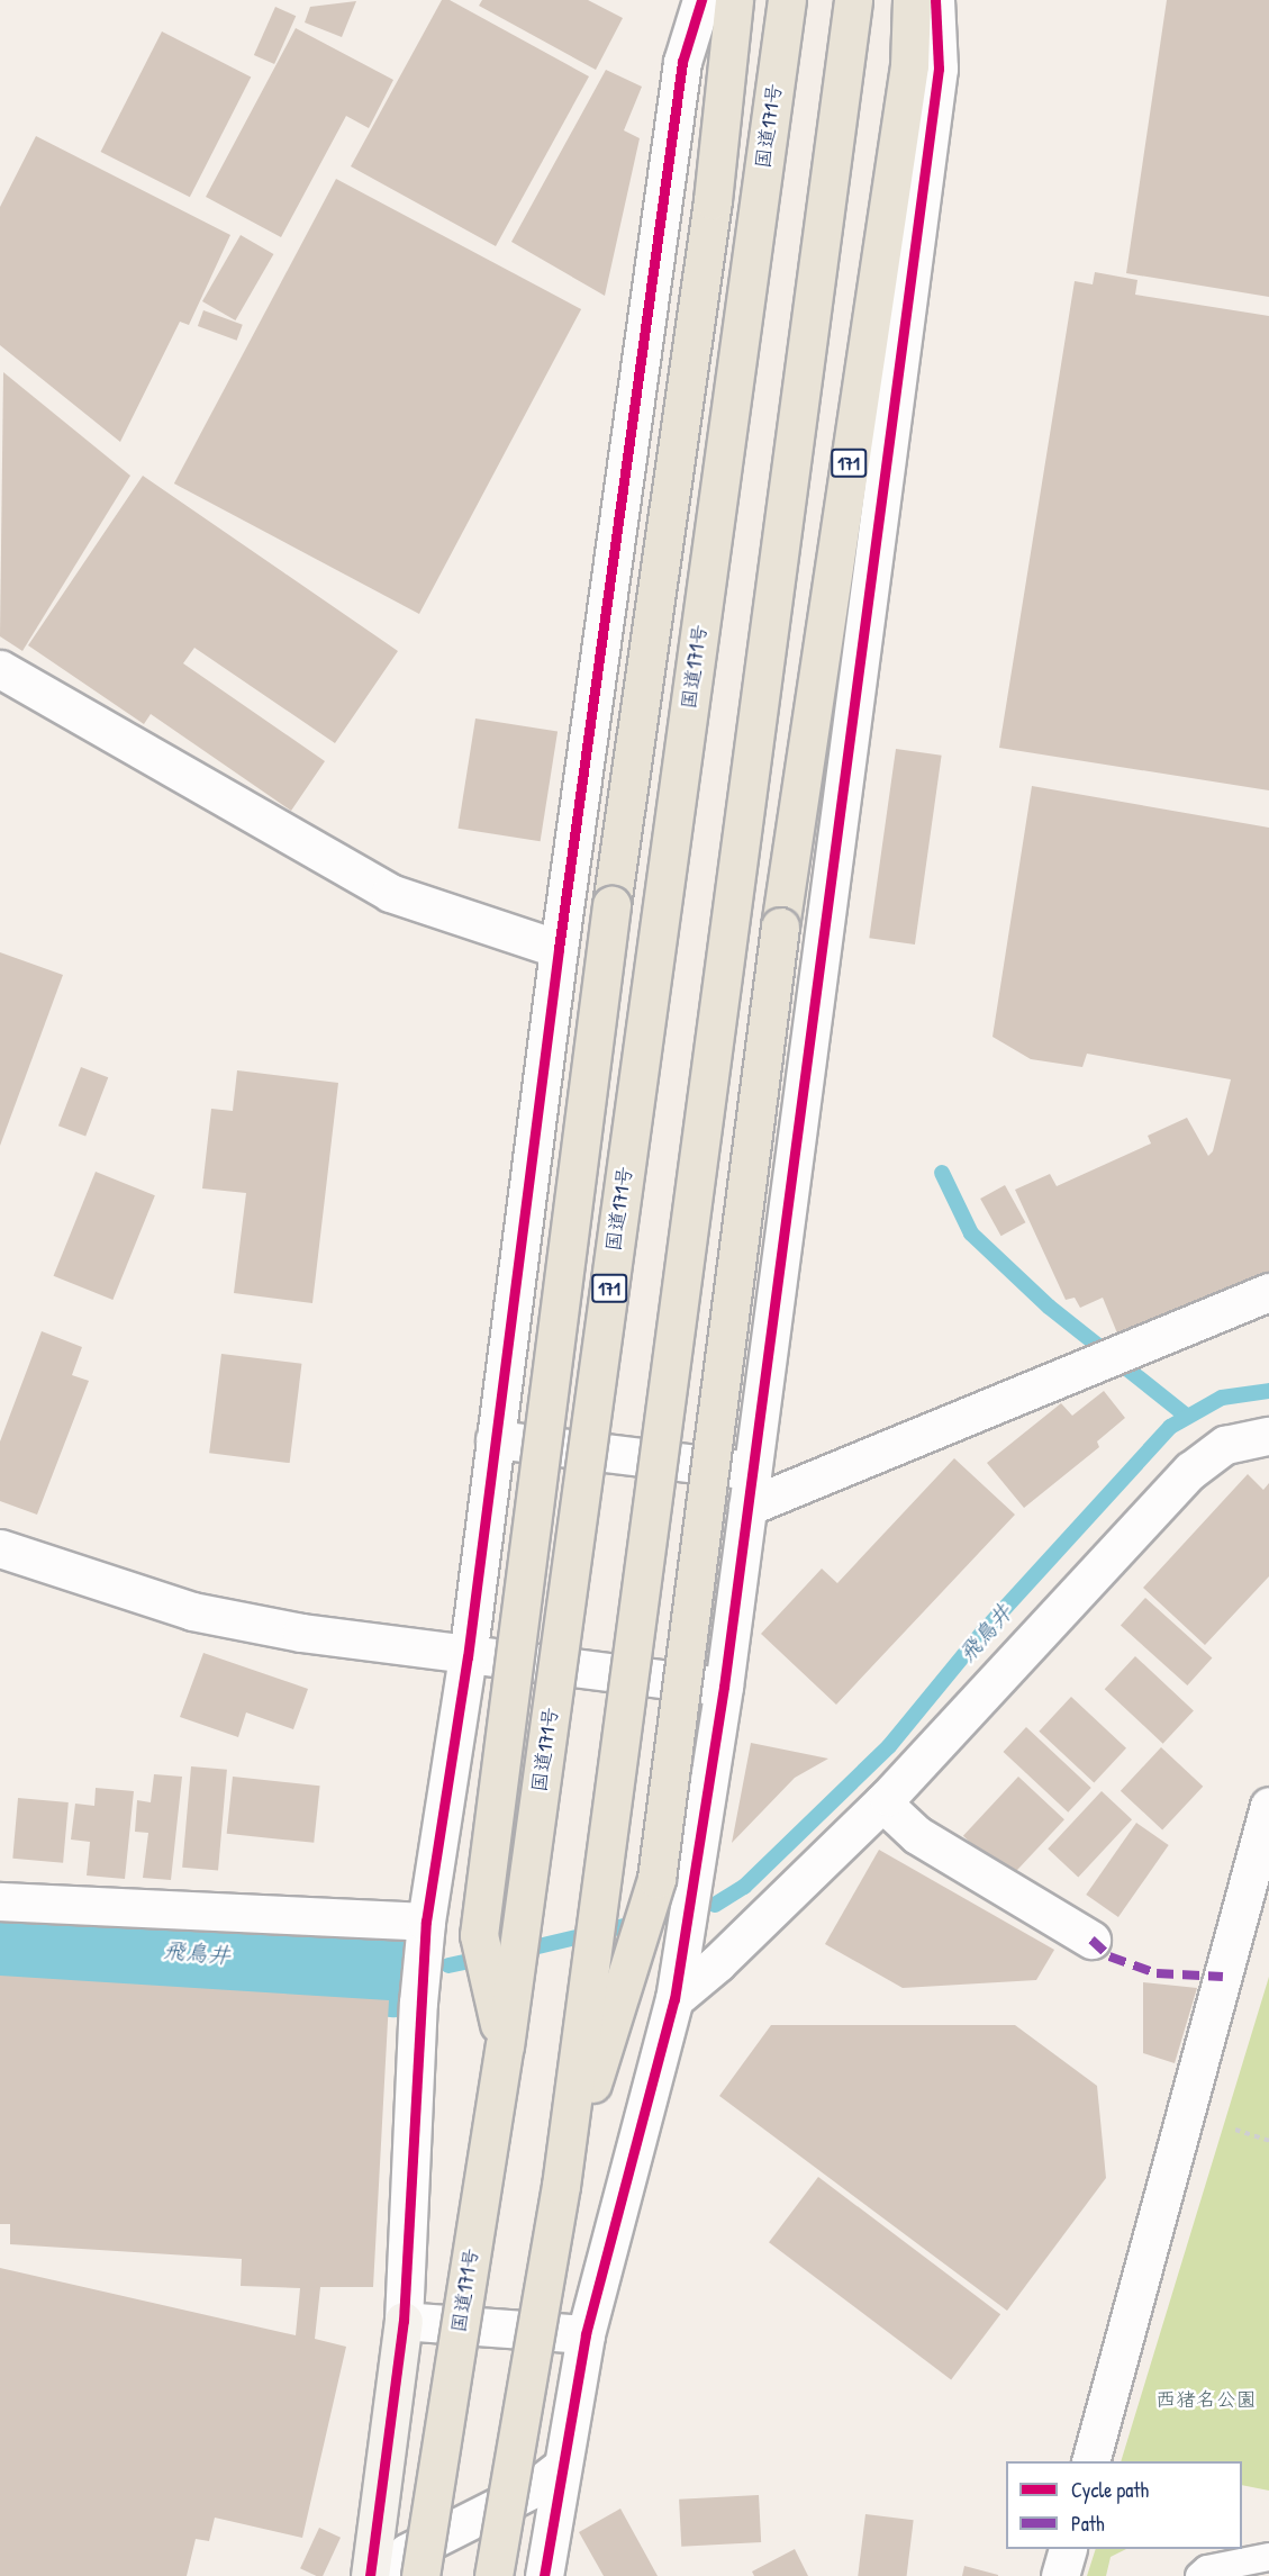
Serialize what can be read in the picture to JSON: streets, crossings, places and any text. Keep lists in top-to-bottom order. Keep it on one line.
{"streets":{"highway":["国道171号","171"]},"crossings":[["国道171号","171"]],"water":["飛鳥井"],"parks":["西猪名公園"],"legend":["Cycle path","Path"]}
